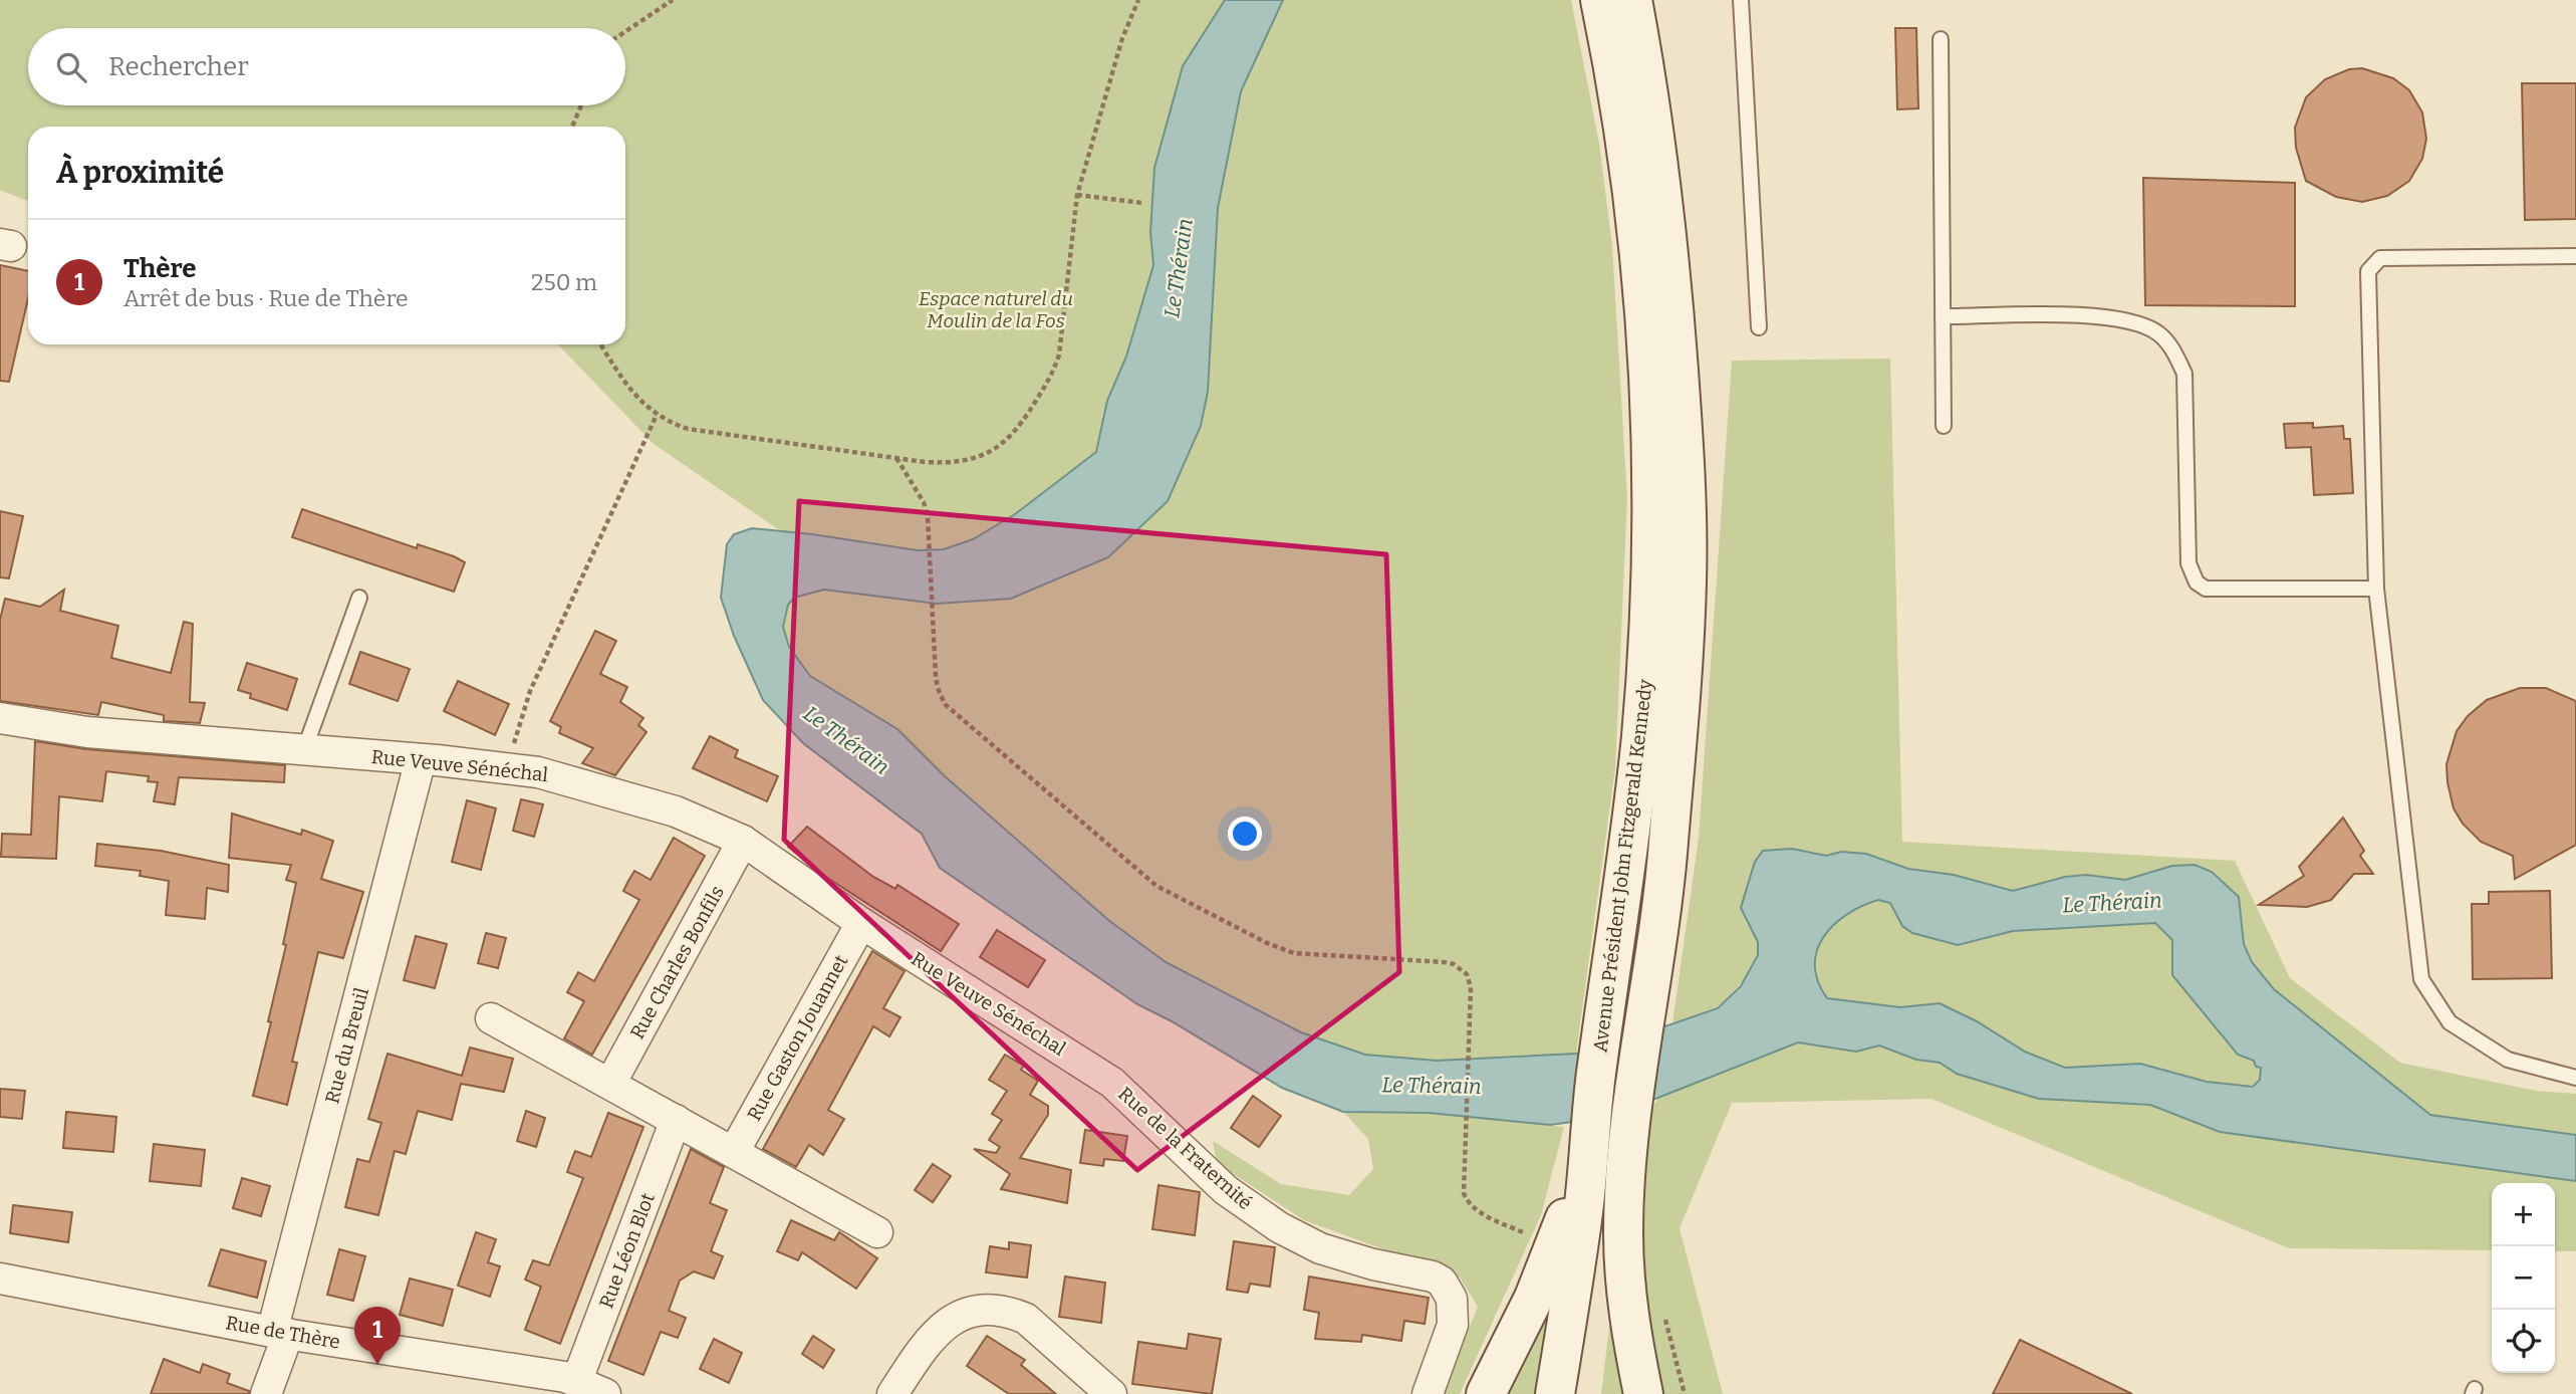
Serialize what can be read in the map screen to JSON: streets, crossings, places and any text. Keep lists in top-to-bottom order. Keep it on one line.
{"streets":{"main road":["Avenue Président John Fitzgerald Kennedy"],"street":["Rue Veuve Sénéchal","Rue Charles Bonfils","Rue Gaston Jouannet","Rue du Breuil","Rue de la Fraternité","Rue Léon Blot","Rue de Thère"]},"crossings":[["Rue Veuve Sénéchal","Rue Charles Bonfils"],["Rue Veuve Sénéchal","Rue Gaston Jouannet"],["Rue Veuve Sénéchal","Rue du Breuil"],["Rue Veuve Sénéchal","Rue de la Fraternité"],["Rue du Breuil","Rue de Thère"],["Rue Léon Blot","Rue de Thère"]],"water":["Le Thérain"],"parks":["Espace naturel du Moulin de la Fos"],"page":{"search":"Rechercher","heading":"À proximité","list":[{"mark":"1","name":"Thère","note":"Arrêt de bus · Rue de Thère","value":"250 m"}],"map_buttons":["+","−"],"pins":"1"}}
